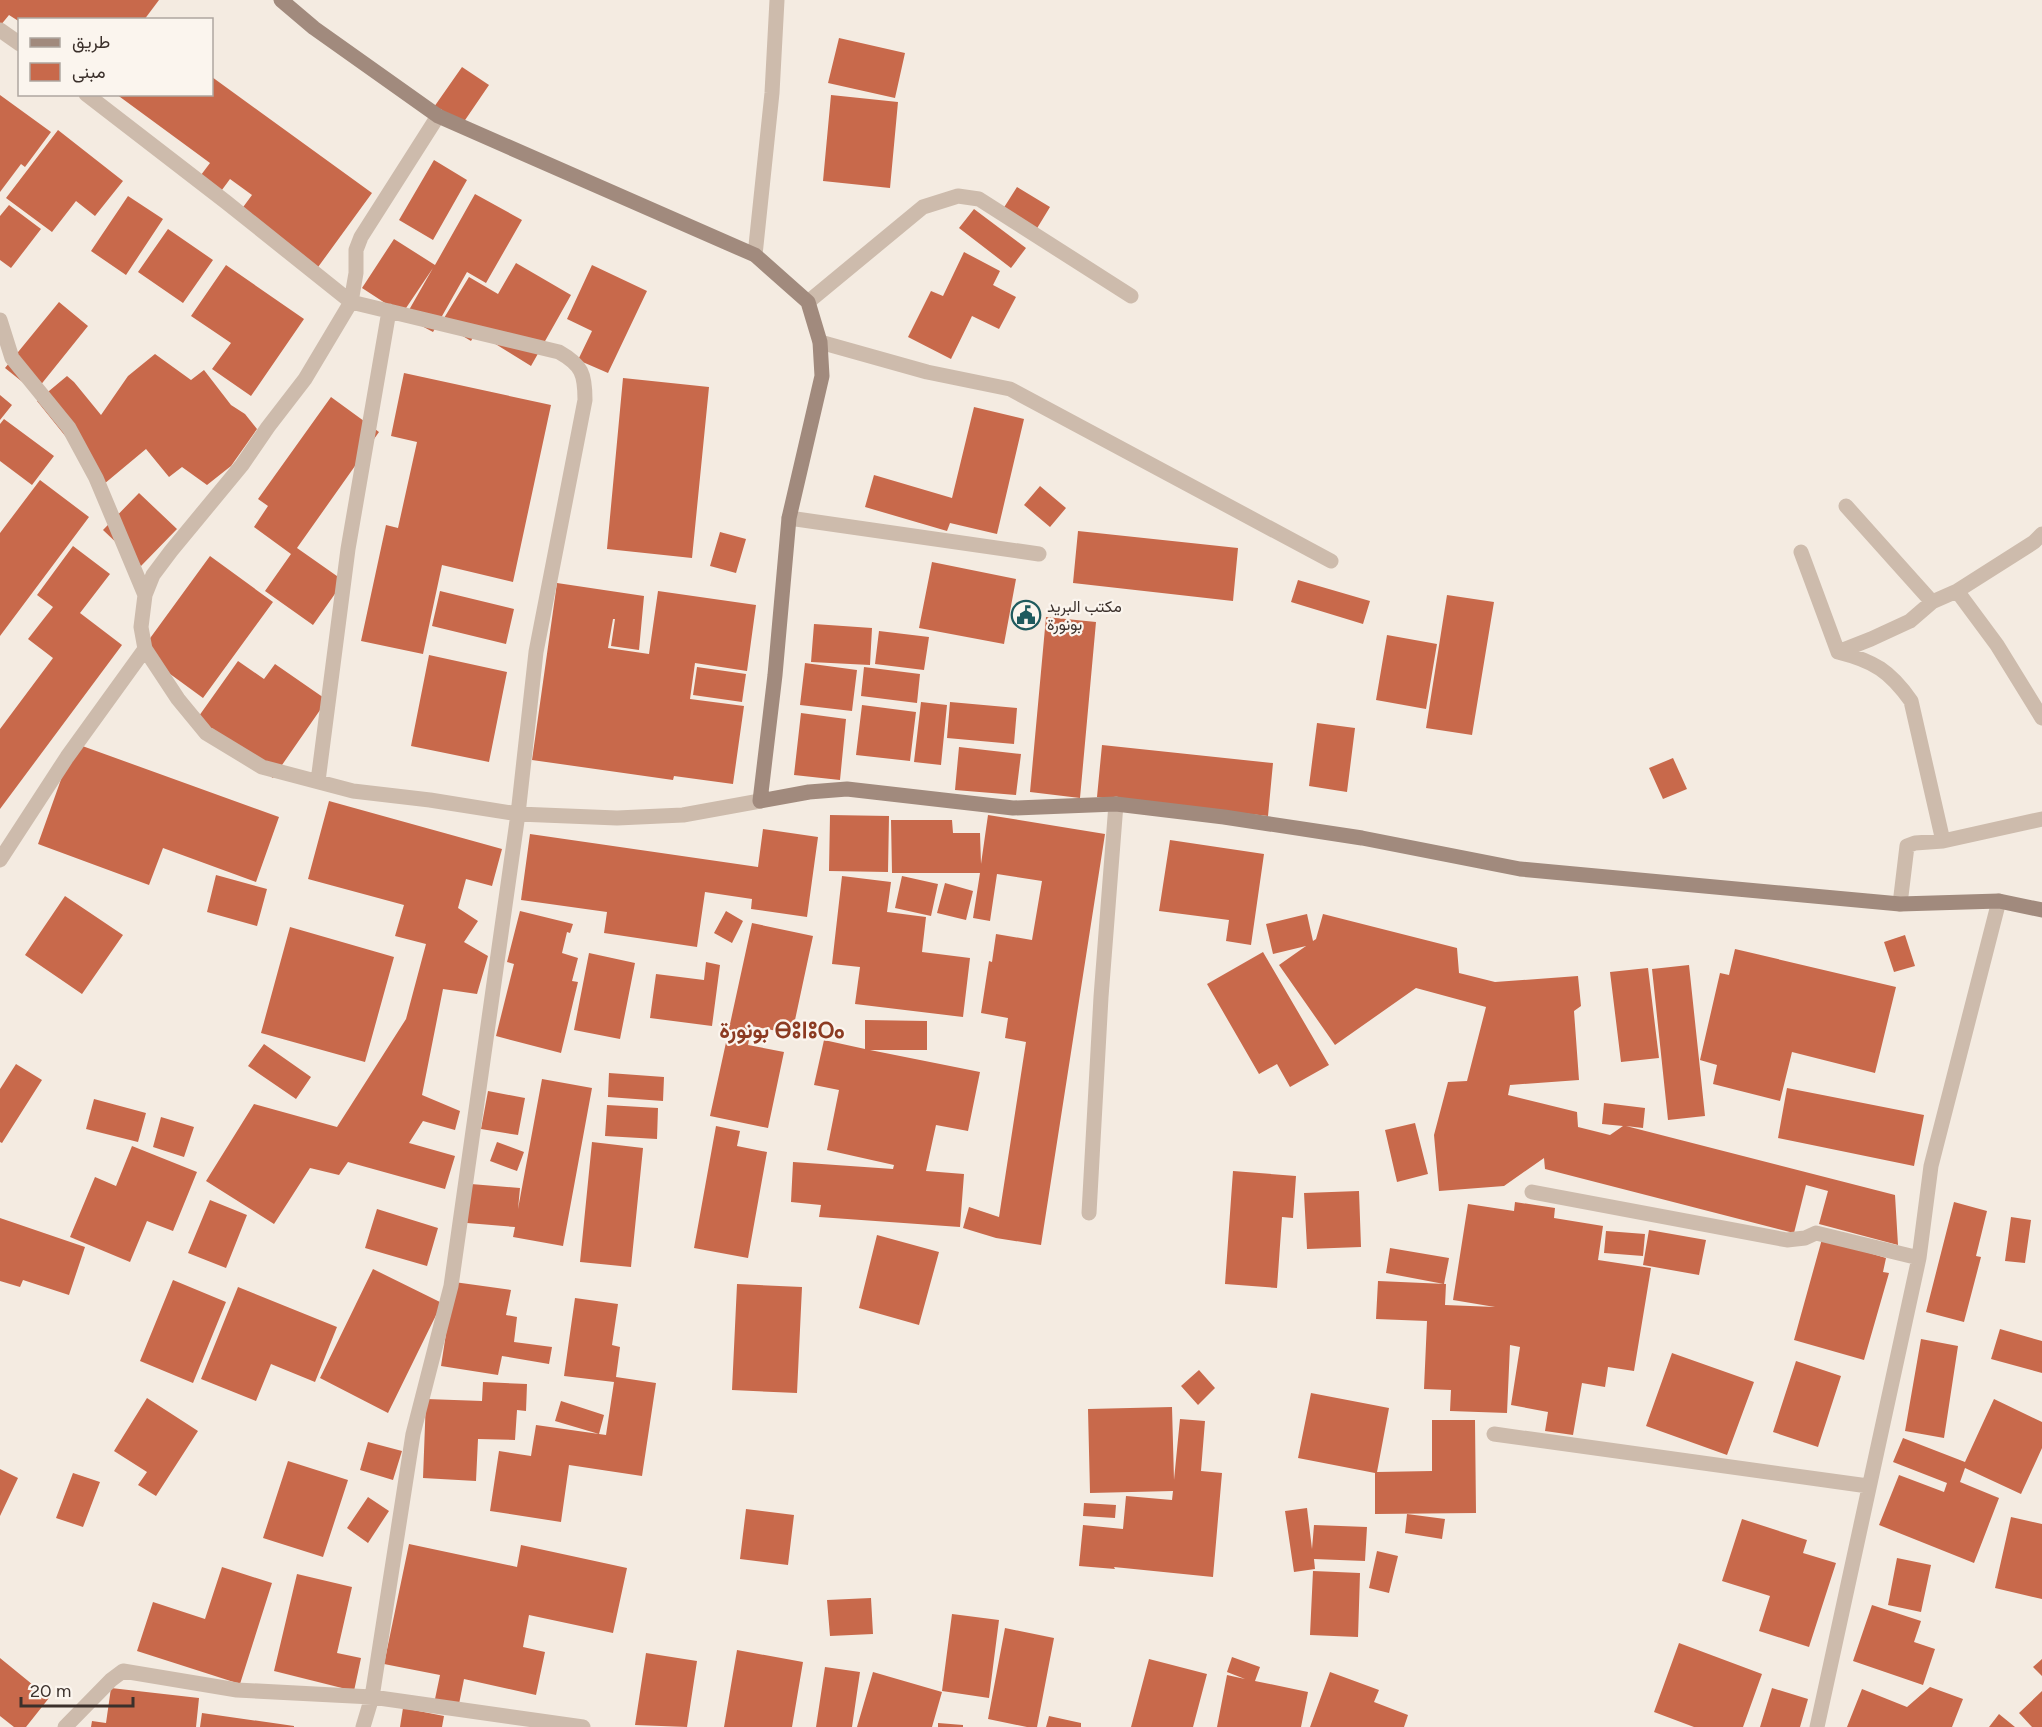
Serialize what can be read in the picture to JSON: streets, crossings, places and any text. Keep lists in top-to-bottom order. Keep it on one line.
{"districts":["بونورة ⴱⵓⵏⵓⵔⴰ"],"places":{"public building":["مكتب البريد بونورة"]},"legend":["طريق","مبنى"],"scale_bar":"20 m"}
